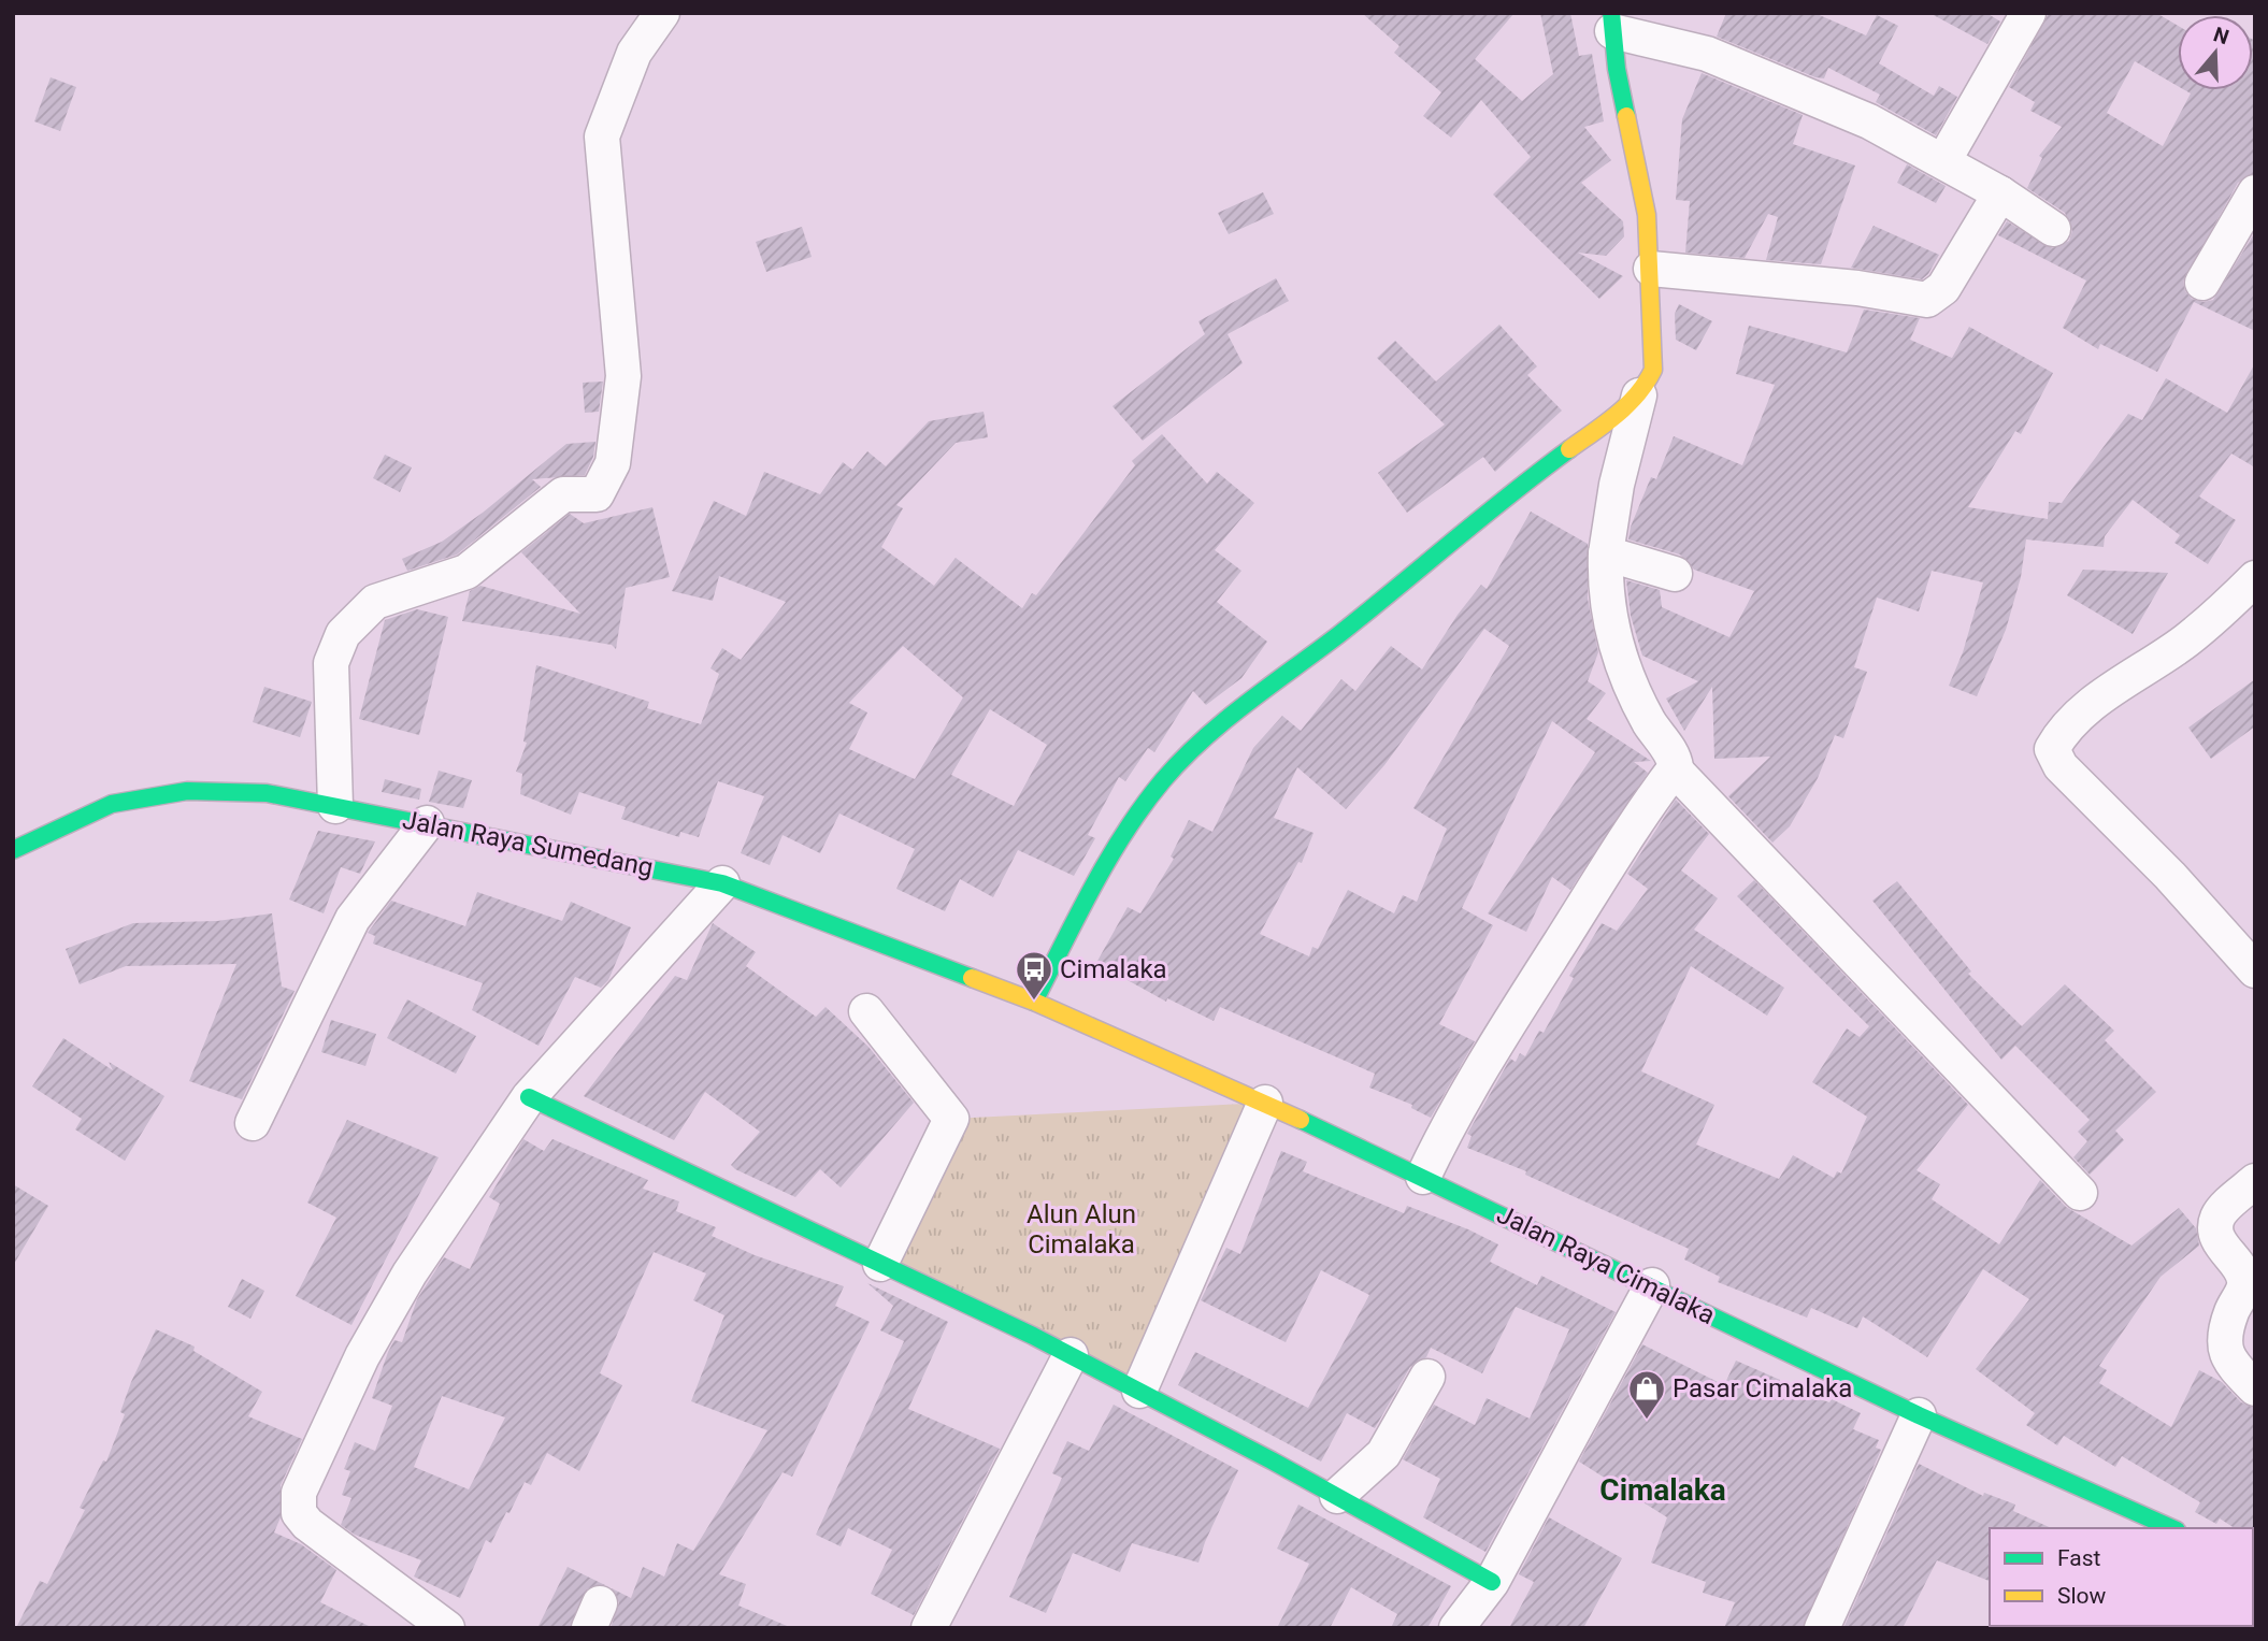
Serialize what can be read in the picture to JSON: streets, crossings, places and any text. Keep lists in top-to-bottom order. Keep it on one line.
{"streets":{"main road":["Jalan Raya Sumedang","Jalan Raya Cimalaka"]},"crossings":[["Jalan Raya Sumedang","Jalan Raya Cimalaka"]],"districts":["Cimalaka"],"parks":["Alun Alun Cimalaka"],"places":{"bus stop":["Cimalaka"],"shop":["Pasar Cimalaka"]},"legend":["Fast","Slow"],"north":"top"}
